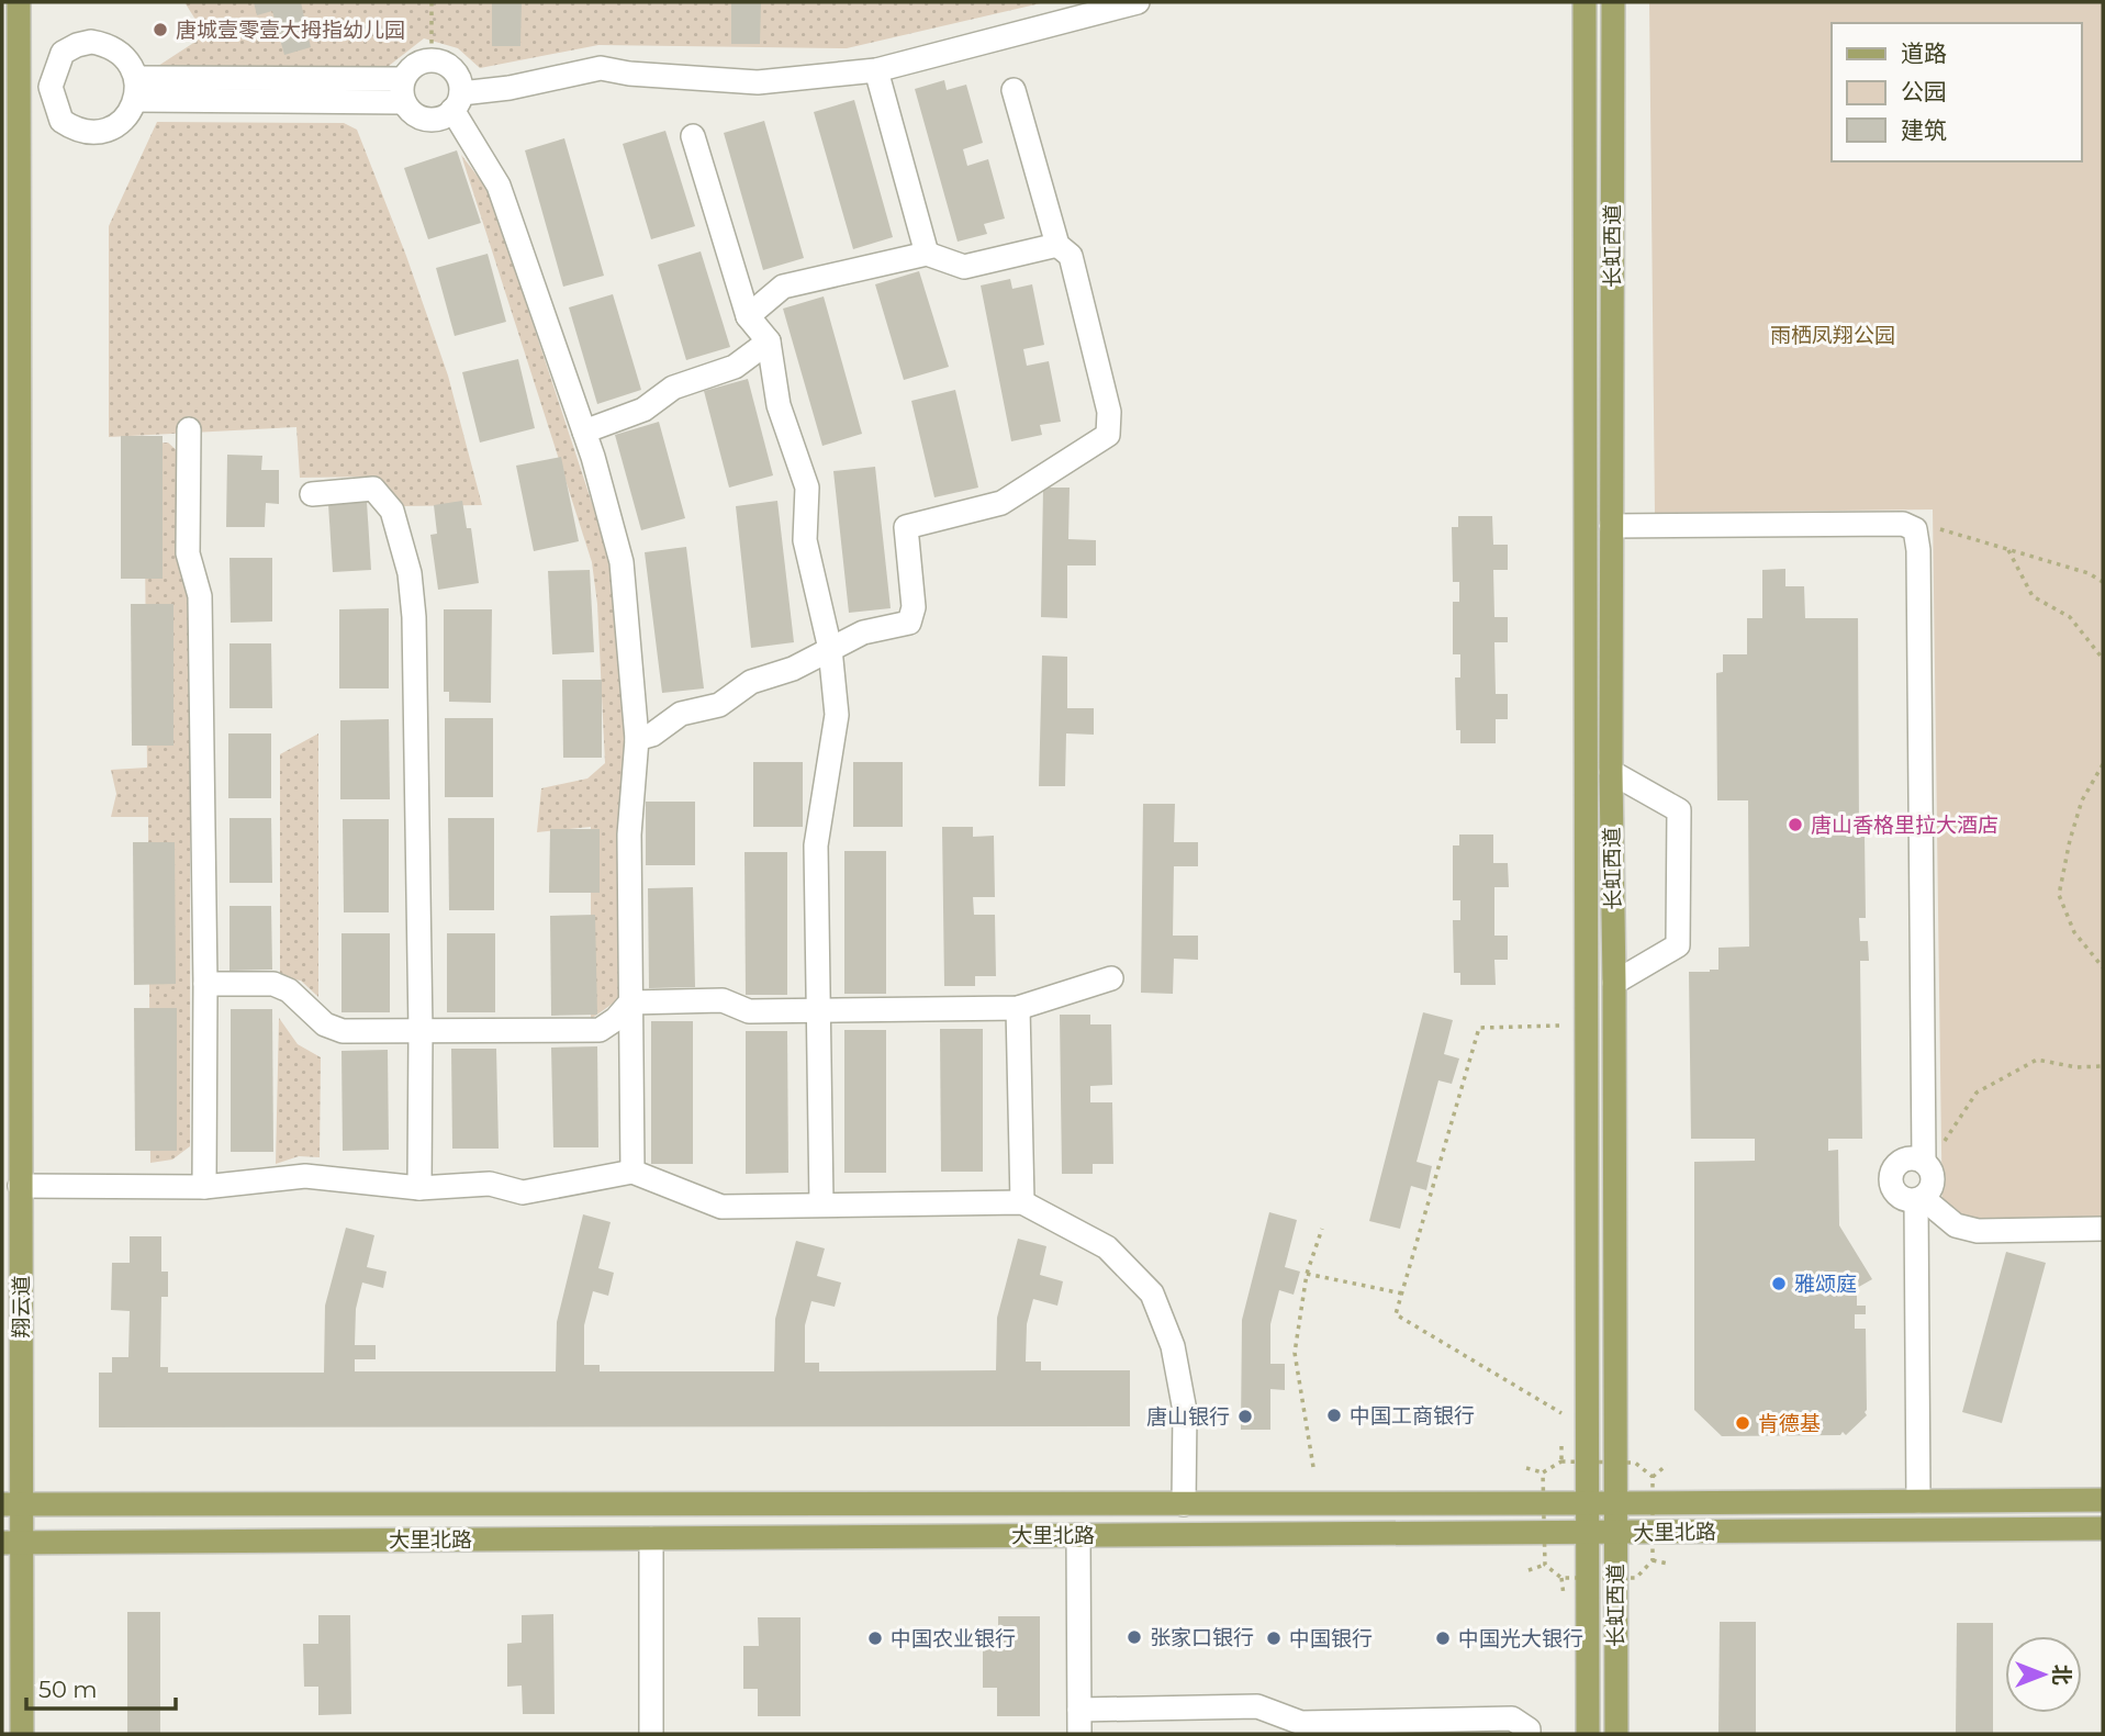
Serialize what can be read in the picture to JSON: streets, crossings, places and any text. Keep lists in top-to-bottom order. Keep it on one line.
{"streets":{"main road":["长虹西道","翔云道","大里北路"]},"crossings":[["长虹西道","大里北路"],["翔云道","大里北路"]],"parks":["雨栖凤翔公园"],"places":["唐城壹零壹大拇指幼儿园","唐山香格里拉大酒店","雅颂庭","中国工商银行","唐山银行","肯德基","张家口银行","中国农业银行","中国银行","中国光大银行"],"legend":["道路","公园","建筑"],"scale_bar":"50 m","north":"right"}
